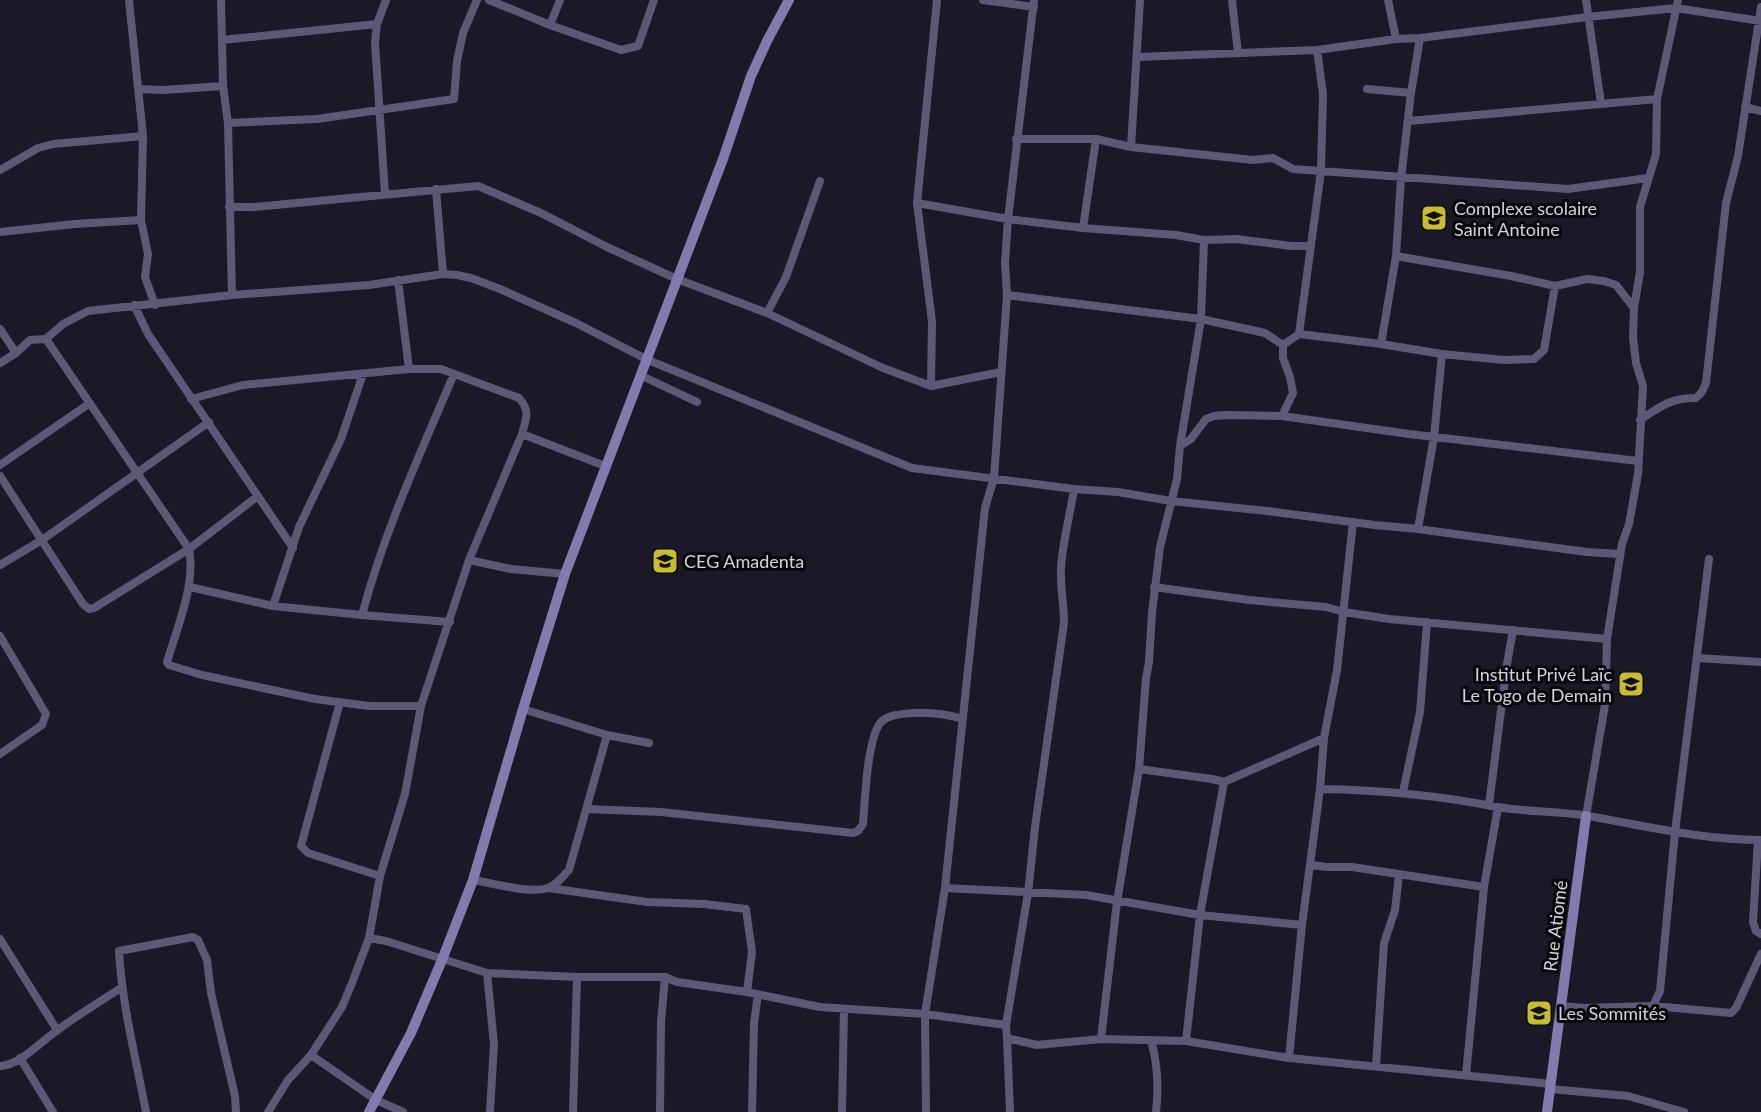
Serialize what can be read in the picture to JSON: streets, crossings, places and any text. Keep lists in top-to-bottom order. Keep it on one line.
{"streets":{"street":["Rue Atiomé"]},"places":{"school or university":["Complexe scolaire Saint Antoine","CEG Amadenta","Institut Privé Laïc Le Togo de Demain","Les Sommités"]}}
